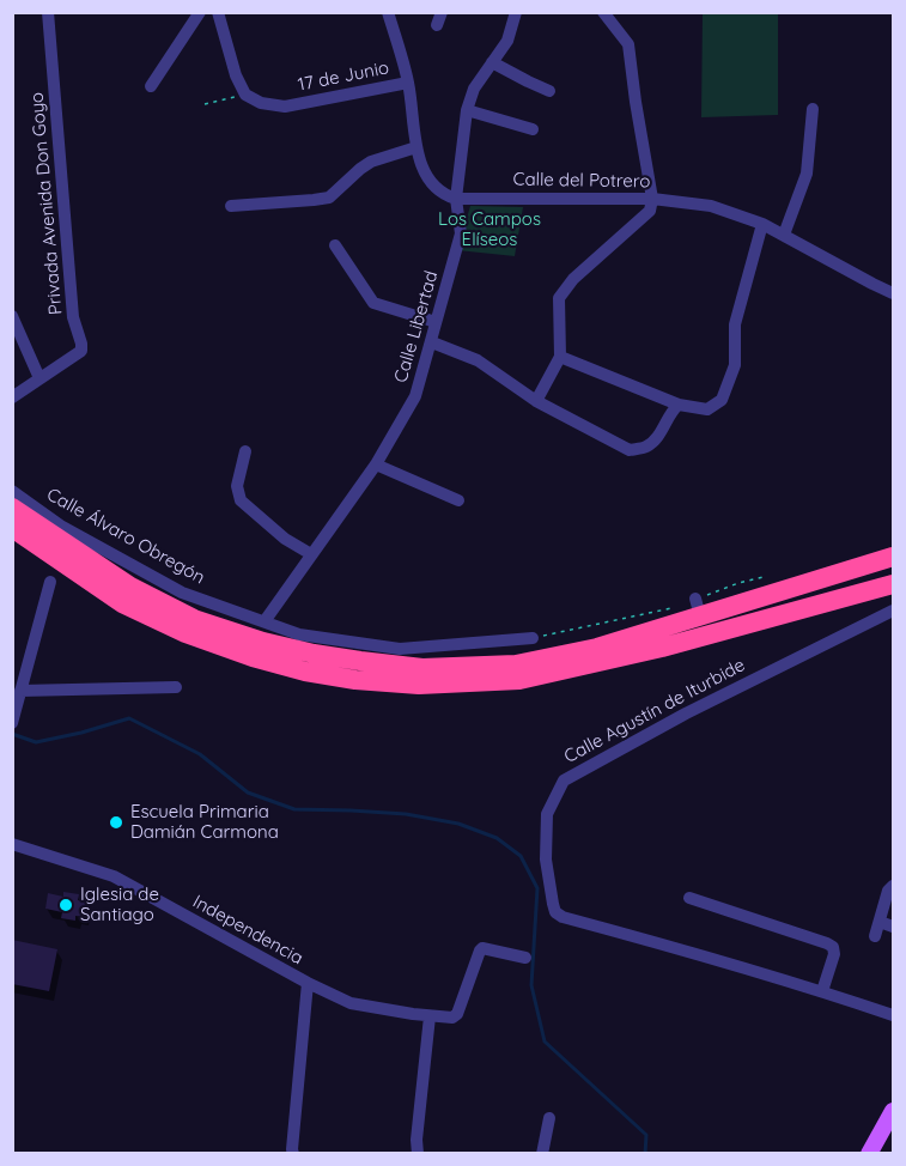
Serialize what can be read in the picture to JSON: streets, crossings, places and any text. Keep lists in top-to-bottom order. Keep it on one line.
{"streets":{"street":["17 de Junio","Calle del Potrero","Privada Avenida Don Goyo","Calle Libertad","Calle Álvaro Obregón","Calle Agustín de Iturbide","Independencia"]},"crossings":[["Calle del Potrero","Calle Libertad"],["Calle Libertad","Calle Álvaro Obregón"]],"parks":["Los Campos Elíseos"],"places":["Escuela Primaria Damián Carmona","Iglesia de Santiago"]}
